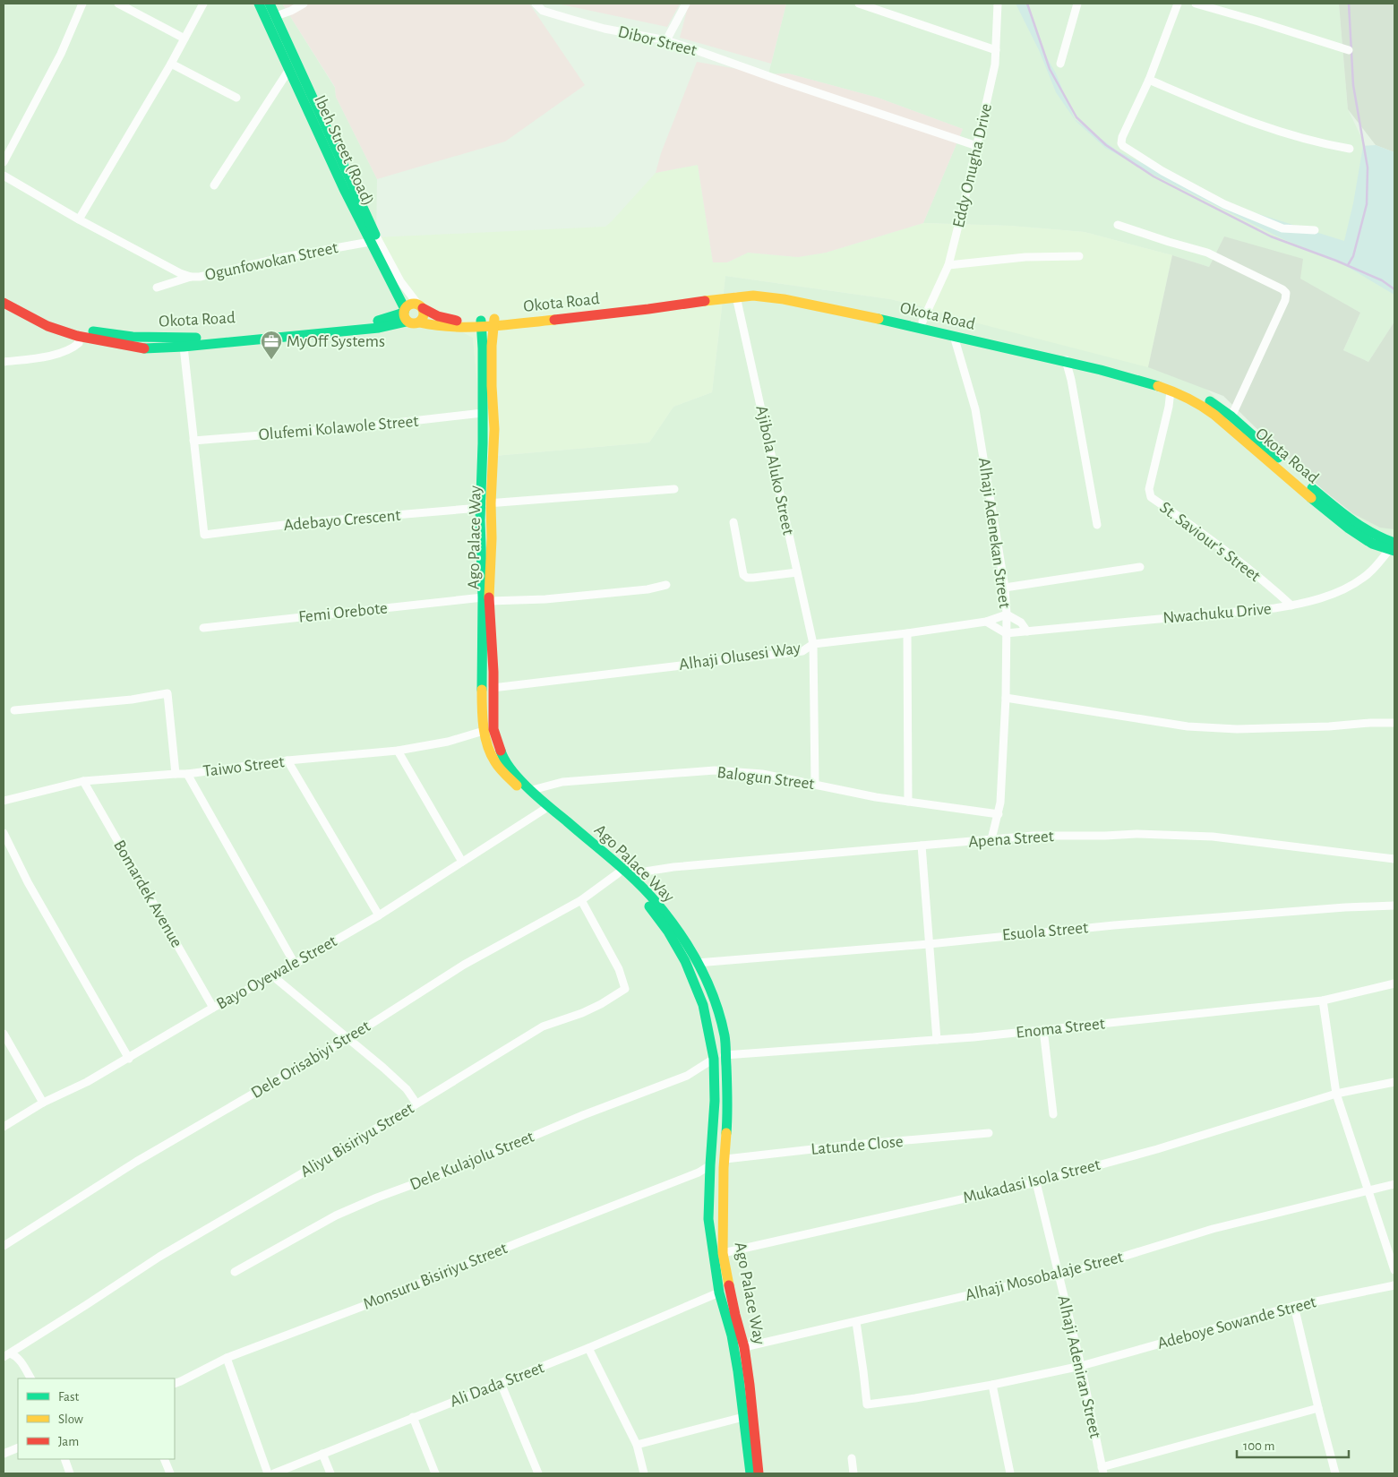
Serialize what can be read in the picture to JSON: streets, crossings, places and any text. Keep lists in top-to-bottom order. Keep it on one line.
{"streets":{"main road":["Ibeh Street (Road)","Okota Road","Ago Palace Way"],"street":["Dibor Street","Eddy Onugha Drive","Ogunfowokan Street","Olufemi Kolawole Street","Ajibola Aluko Street","Adebayo Crescent","Alhaji Adenekan Street","St. Saviour's Street","Femi Orebote","Nwachuku Drive","Alhaji Olusesi Way","Taiwo Street","Balogun Street","Apena Street","Bomardek Avenue","Esuola Street","Bayo Oyewale Street","Enoma Street","Dele Orisabiyi Street","Aliyu Bisiriyu Street","Latunde Close","Dele Kulajolu Street","Mukadasi Isola Street","Monsuru Bisiriyu Street","Alhaji Mosobalaje Street","Adeboye Sowande Street","Alhaji Adeniran Street","Ali Dada Street"]},"crossings":[["Dibor Street","Eddy Onugha Drive"],["Ibeh Street (Road)","Ogunfowokan Street"],["Ibeh Street (Road)","Okota Road"],["Eddy Onugha Drive","Okota Road"],["Okota Road","Ajibola Aluko Street"],["Okota Road","Alhaji Adenekan Street"],["Okota Road","Ago Palace Way"],["Okota Road","St. Saviour's Street"],["Okota Road","Nwachuku Drive"],["Olufemi Kolawole Street","Adebayo Crescent"],["Olufemi Kolawole Street","Ago Palace Way"],["Ajibola Aluko Street","Alhaji Olusesi Way"],["Ajibola Aluko Street","Balogun Street"],["Adebayo Crescent","Ago Palace Way"],["Alhaji Adenekan Street","Nwachuku Drive"],["Alhaji Adenekan Street","Alhaji Olusesi Way"],["Alhaji Adenekan Street","Balogun Street"],["Alhaji Adenekan Street","Apena Street"],["Ago Palace Way","Femi Orebote"],["Ago Palace Way","Alhaji Olusesi Way"],["Ago Palace Way","Taiwo Street"],["Ago Palace Way","Balogun Street"],["Ago Palace Way","Apena Street"],["Ago Palace Way","Esuola Street"],["Ago Palace Way","Bayo Oyewale Street"],["Ago Palace Way","Enoma Street"],["Ago Palace Way","Dele Orisabiyi Street"],["Ago Palace Way","Latunde Close"],["Ago Palace Way","Dele Kulajolu Street"],["Ago Palace Way","Mukadasi Isola Street"],["Ago Palace Way","Monsuru Bisiriyu Street"],["Ago Palace Way","Alhaji Mosobalaje Street"],["Ago Palace Way","Ali Dada Street"],["St. Saviour's Street","Nwachuku Drive"],["Taiwo Street","Bomardek Avenue"],["Apena Street","Dele Orisabiyi Street"],["Bomardek Avenue","Bayo Oyewale Street"],["Dele Orisabiyi Street","Aliyu Bisiriyu Street"],["Mukadasi Isola Street","Alhaji Adeniran Street"],["Alhaji Mosobalaje Street","Adeboye Sowande Street"],["Alhaji Mosobalaje Street","Alhaji Adeniran Street"],["Adeboye Sowande Street","Alhaji Adeniran Street"]],"places":{"office":["MyOff Systems"]},"legend":["Fast","Slow","Jam"],"scale_bar":"100 m"}
